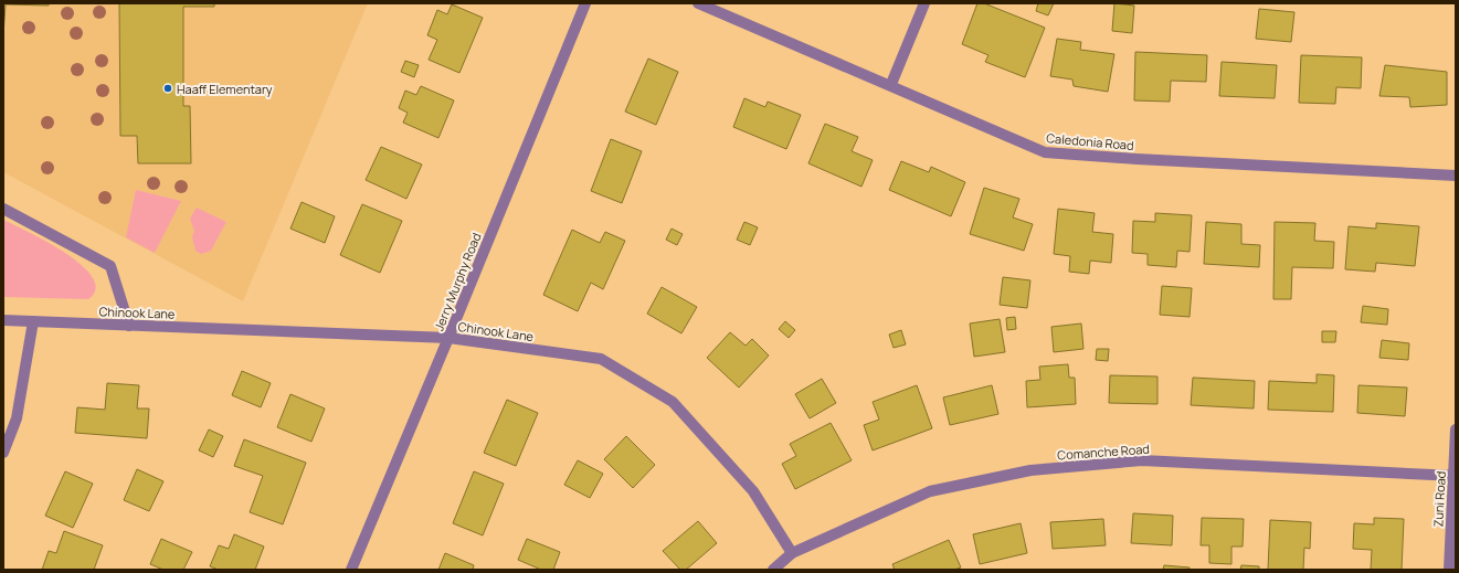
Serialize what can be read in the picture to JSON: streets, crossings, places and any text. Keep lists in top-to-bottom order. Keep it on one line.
{"streets":{"street":["Caledonia Road","Jerry Murphy Road","Chinook Lane","Comanche Road","Zuni Road"]},"crossings":[["Jerry Murphy Road","Chinook Lane"],["Chinook Lane","Comanche Road"],["Comanche Road","Zuni Road"]],"places":["Haaff Elementary"]}
